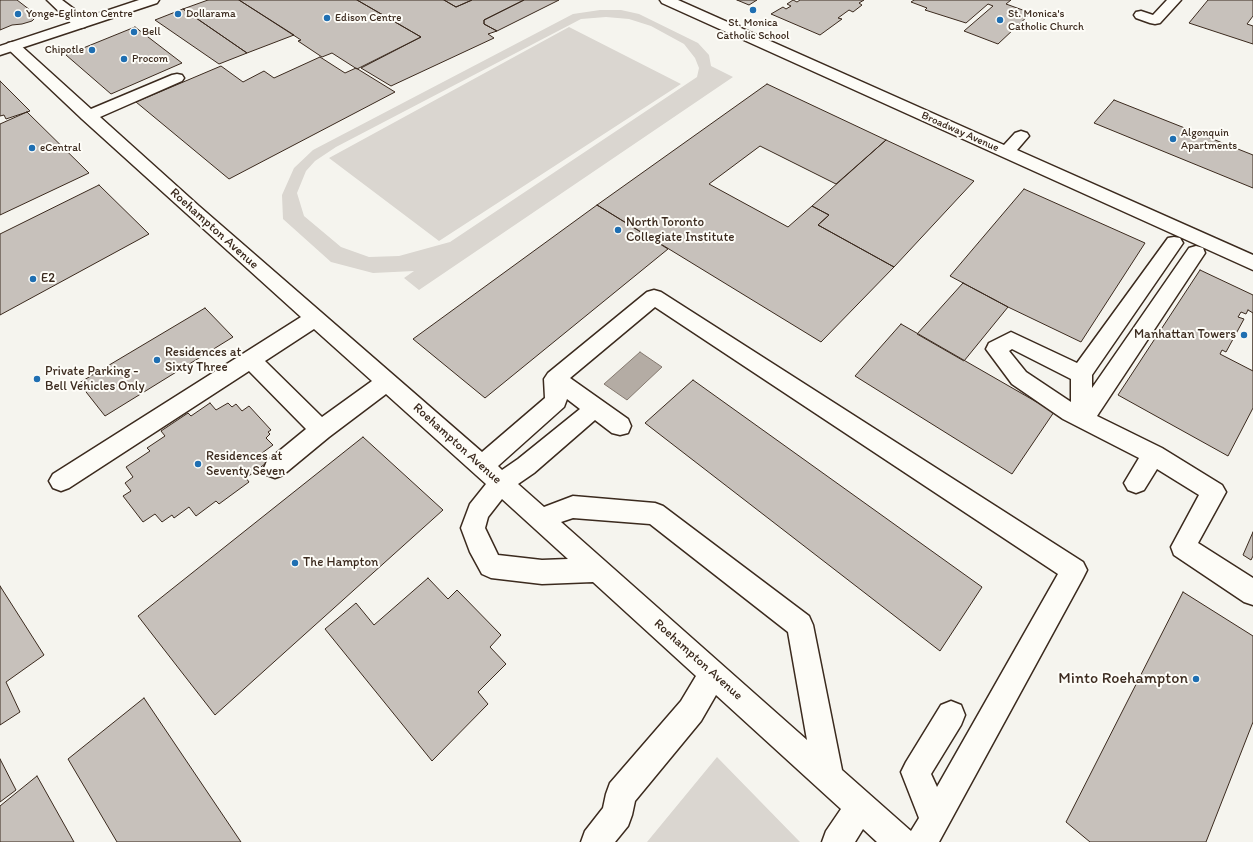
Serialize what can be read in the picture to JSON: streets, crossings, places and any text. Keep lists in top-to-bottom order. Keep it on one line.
{"streets":{"street":["Broadway Avenue","Roehampton Avenue"]},"places":["St. Monica Catholic School","Yonge-Eglinton Centre","Dollarama","Edison Centre","St. Monica's Catholic Church","Bell","Chipotle","Procom","Algonquin Apartments","eCentral","North Toronto Collegiate Institute","E2","Manhattan Towers","Residences at Sixty Three","Private Parking - Bell Vehicles Only","Residences at Seventy Seven","The Hampton","Minto Roehampton"]}
